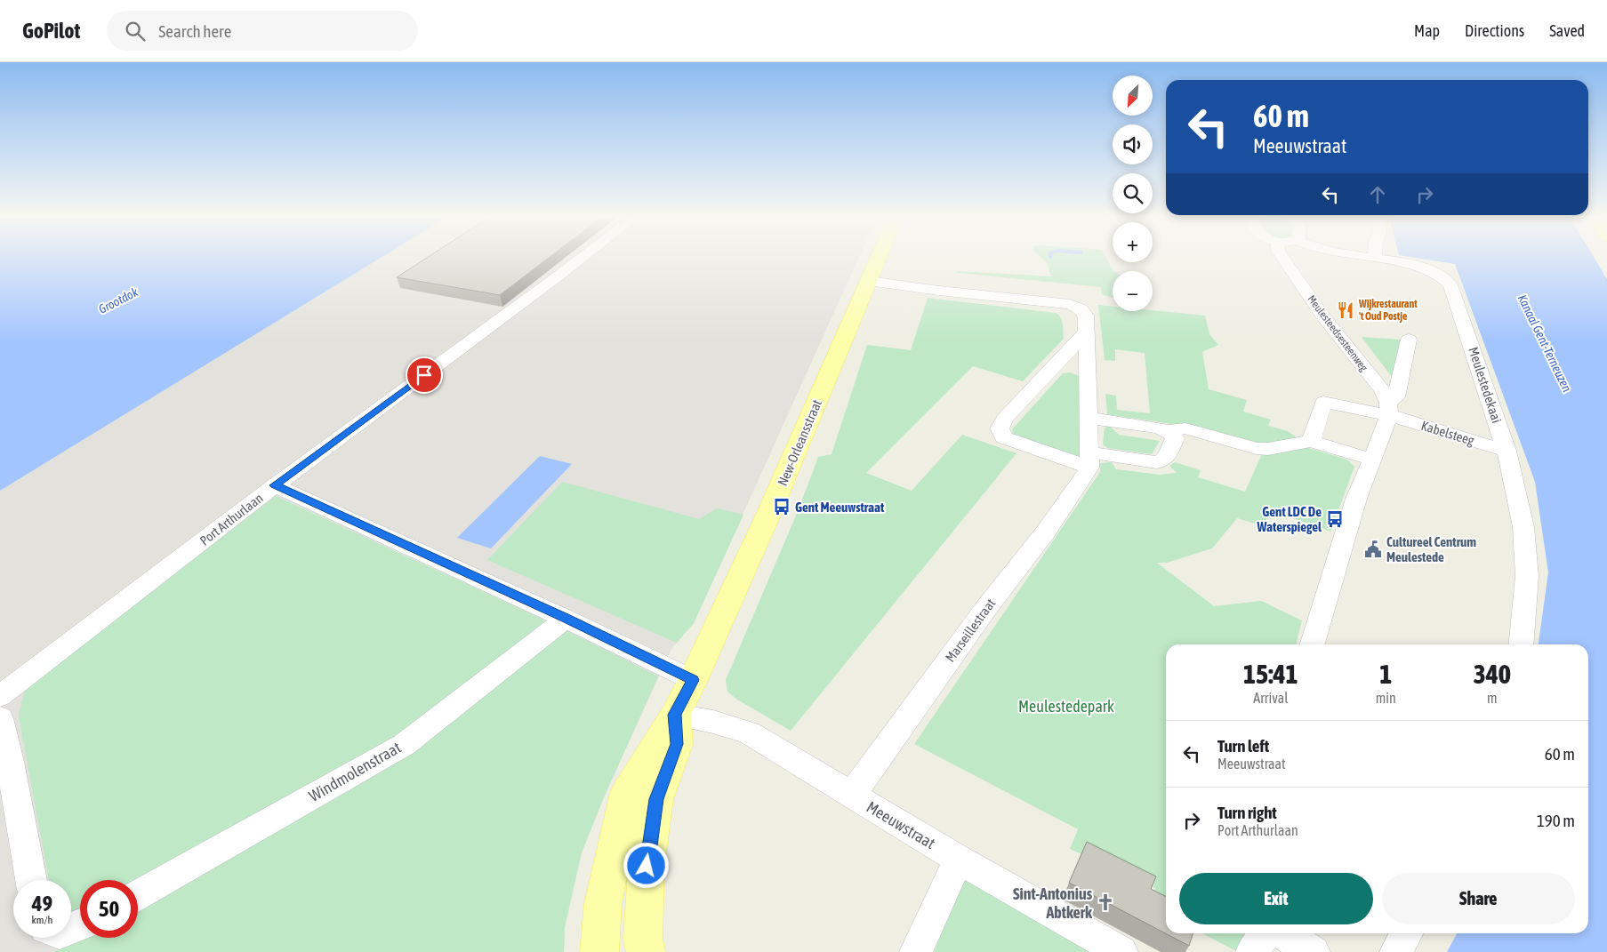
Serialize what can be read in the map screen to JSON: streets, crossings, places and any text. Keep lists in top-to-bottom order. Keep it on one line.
{"streets":{"main road":["New-Orleansstraat"],"street":["Meulesteedsesteenweg","Meulestedekaai","Kabelsteeg","Port Arthurlaan","Marseillestraat","Windmolenstraat","Meeuwstraat"]},"crossings":[["Meulesteedsesteenweg","Kabelsteeg"],["Meulestedekaai","Kabelsteeg"],["New-Orleansstraat","Meeuwstraat"],["Marseillestraat","Meeuwstraat"]],"water":["Grootdok","Kanaal Gent-Terneuzen"],"parks":["Meulestedepark"],"places":{"restaurant":["Wijkrestaurant 't Oud Postje"],"bus stop":["Gent Meeuwstraat","Gent LDC De Waterspiegel"],"public building":["Cultureel Centrum Meulestede"],"church":["Sint-Antonius Abtkerk"]},"north":"bottom left","page":{"header":"GoPilot","search":"Search here","nav":["Map","Directions","Saved"],"map_buttons":["+","−"],"turn":["60 m","Meeuwstraat"],"eta":["15:41","Arrival","1","min","340","m"],"list":[{"name":"Turn left","note":"Meeuwstraat","value":"60 m"},{"name":"Turn right","note":"Port Arthurlaan","value":"190 m"}],"buttons":["Exit","Share"],"speed":"49 km/h","limit":"50"}}
